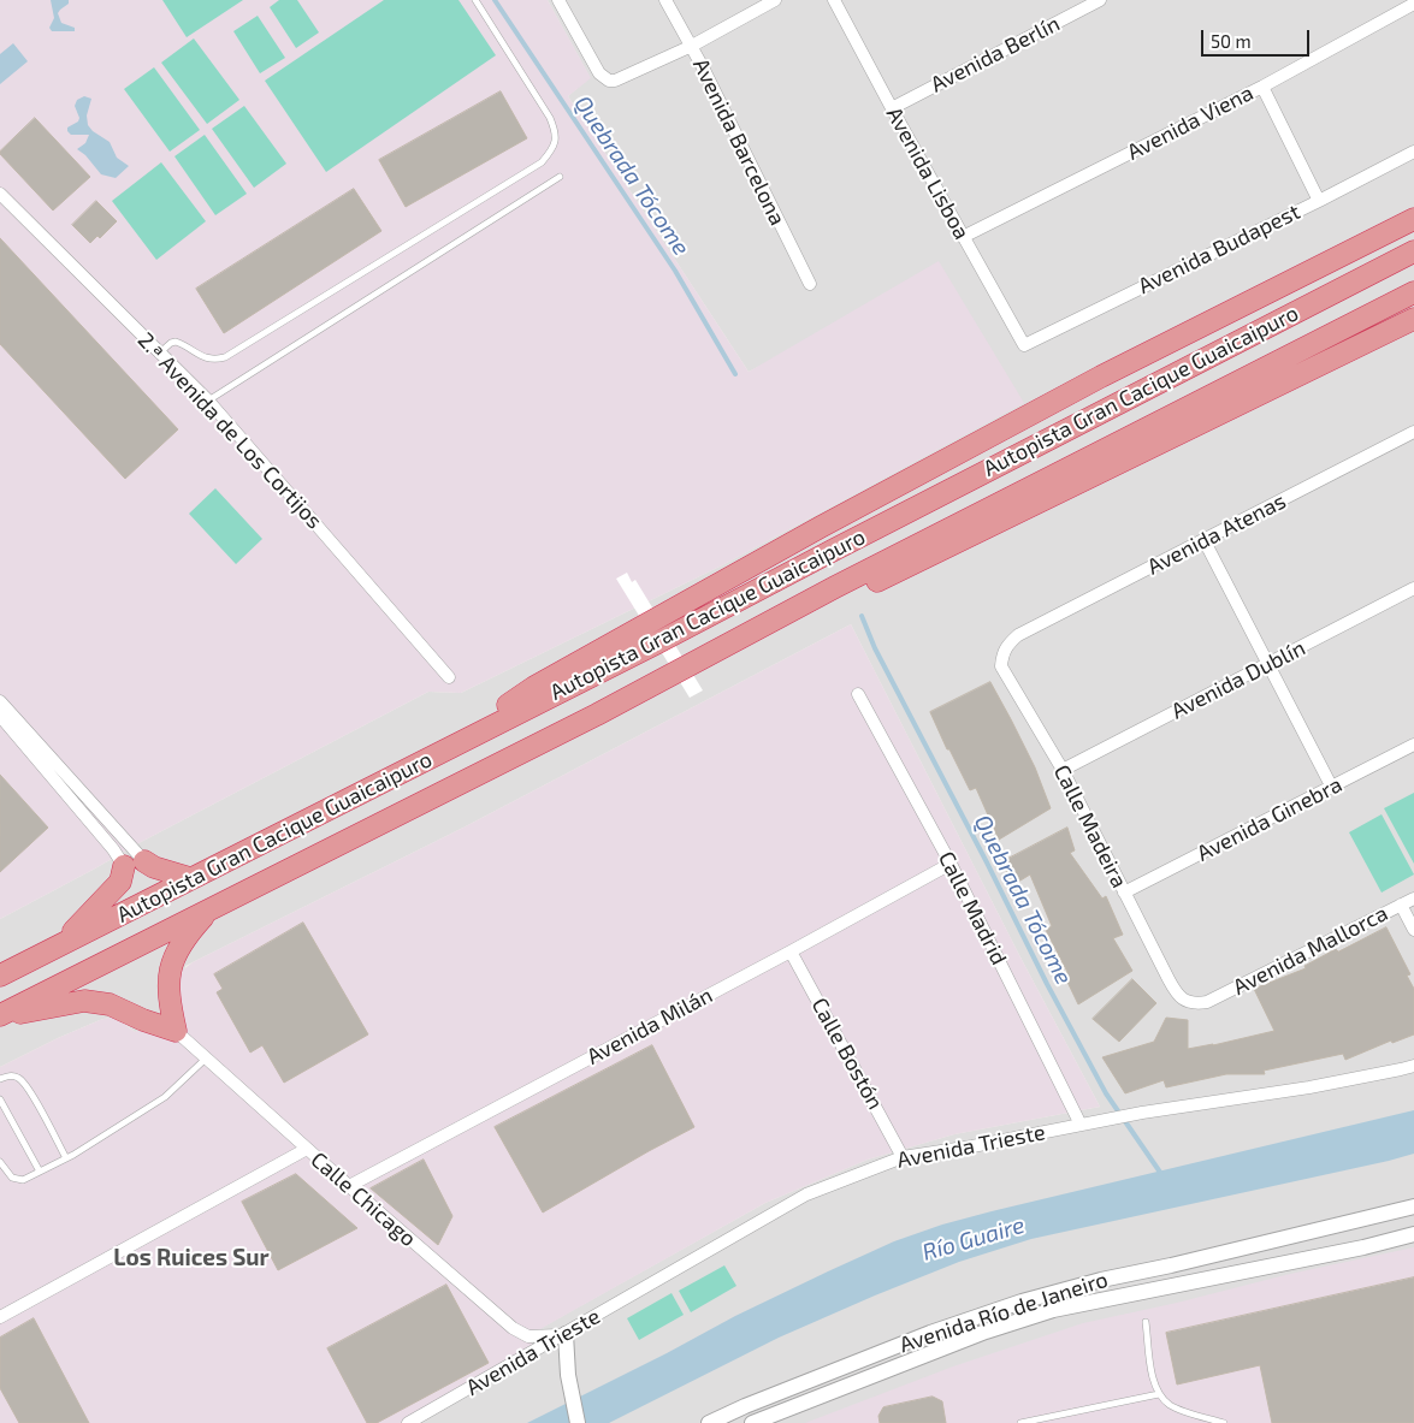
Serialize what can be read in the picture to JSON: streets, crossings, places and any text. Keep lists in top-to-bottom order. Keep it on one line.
{"streets":{"highway":["Autopista Gran Cacique Guaicaipuro"],"street":["Avenida Berlín","Avenida Viena","Avenida Barcelona","Avenida Lisboa","Avenida Budapest","2.ª Avenida de Los Cortijos","Avenida Atenas","Avenida Dublín","Avenida Ginebra","Calle Madeira","Calle Madrid","Avenida Mallorca","Avenida Milán","Calle Bostón","Avenida Trieste","Calle Chicago","Avenida Río de Janeiro"]},"crossings":[["Avenida Berlín","Avenida Lisboa"],["Avenida Viena","Avenida Lisboa"],["Avenida Lisboa","Avenida Budapest"],["Avenida Atenas","Calle Madeira"],["Avenida Dublín","Calle Madeira"],["Avenida Ginebra","Calle Madeira"],["Calle Madeira","Avenida Mallorca"],["Calle Madrid","Avenida Milán"],["Calle Madrid","Avenida Trieste"],["Avenida Milán","Calle Bostón"],["Avenida Milán","Calle Chicago"],["Calle Bostón","Avenida Trieste"],["Avenida Trieste","Calle Chicago"]],"districts":["Los Ruices Sur"],"water":["Quebrada Tócome","Río Guaire"],"scale_bar":"50 m"}
